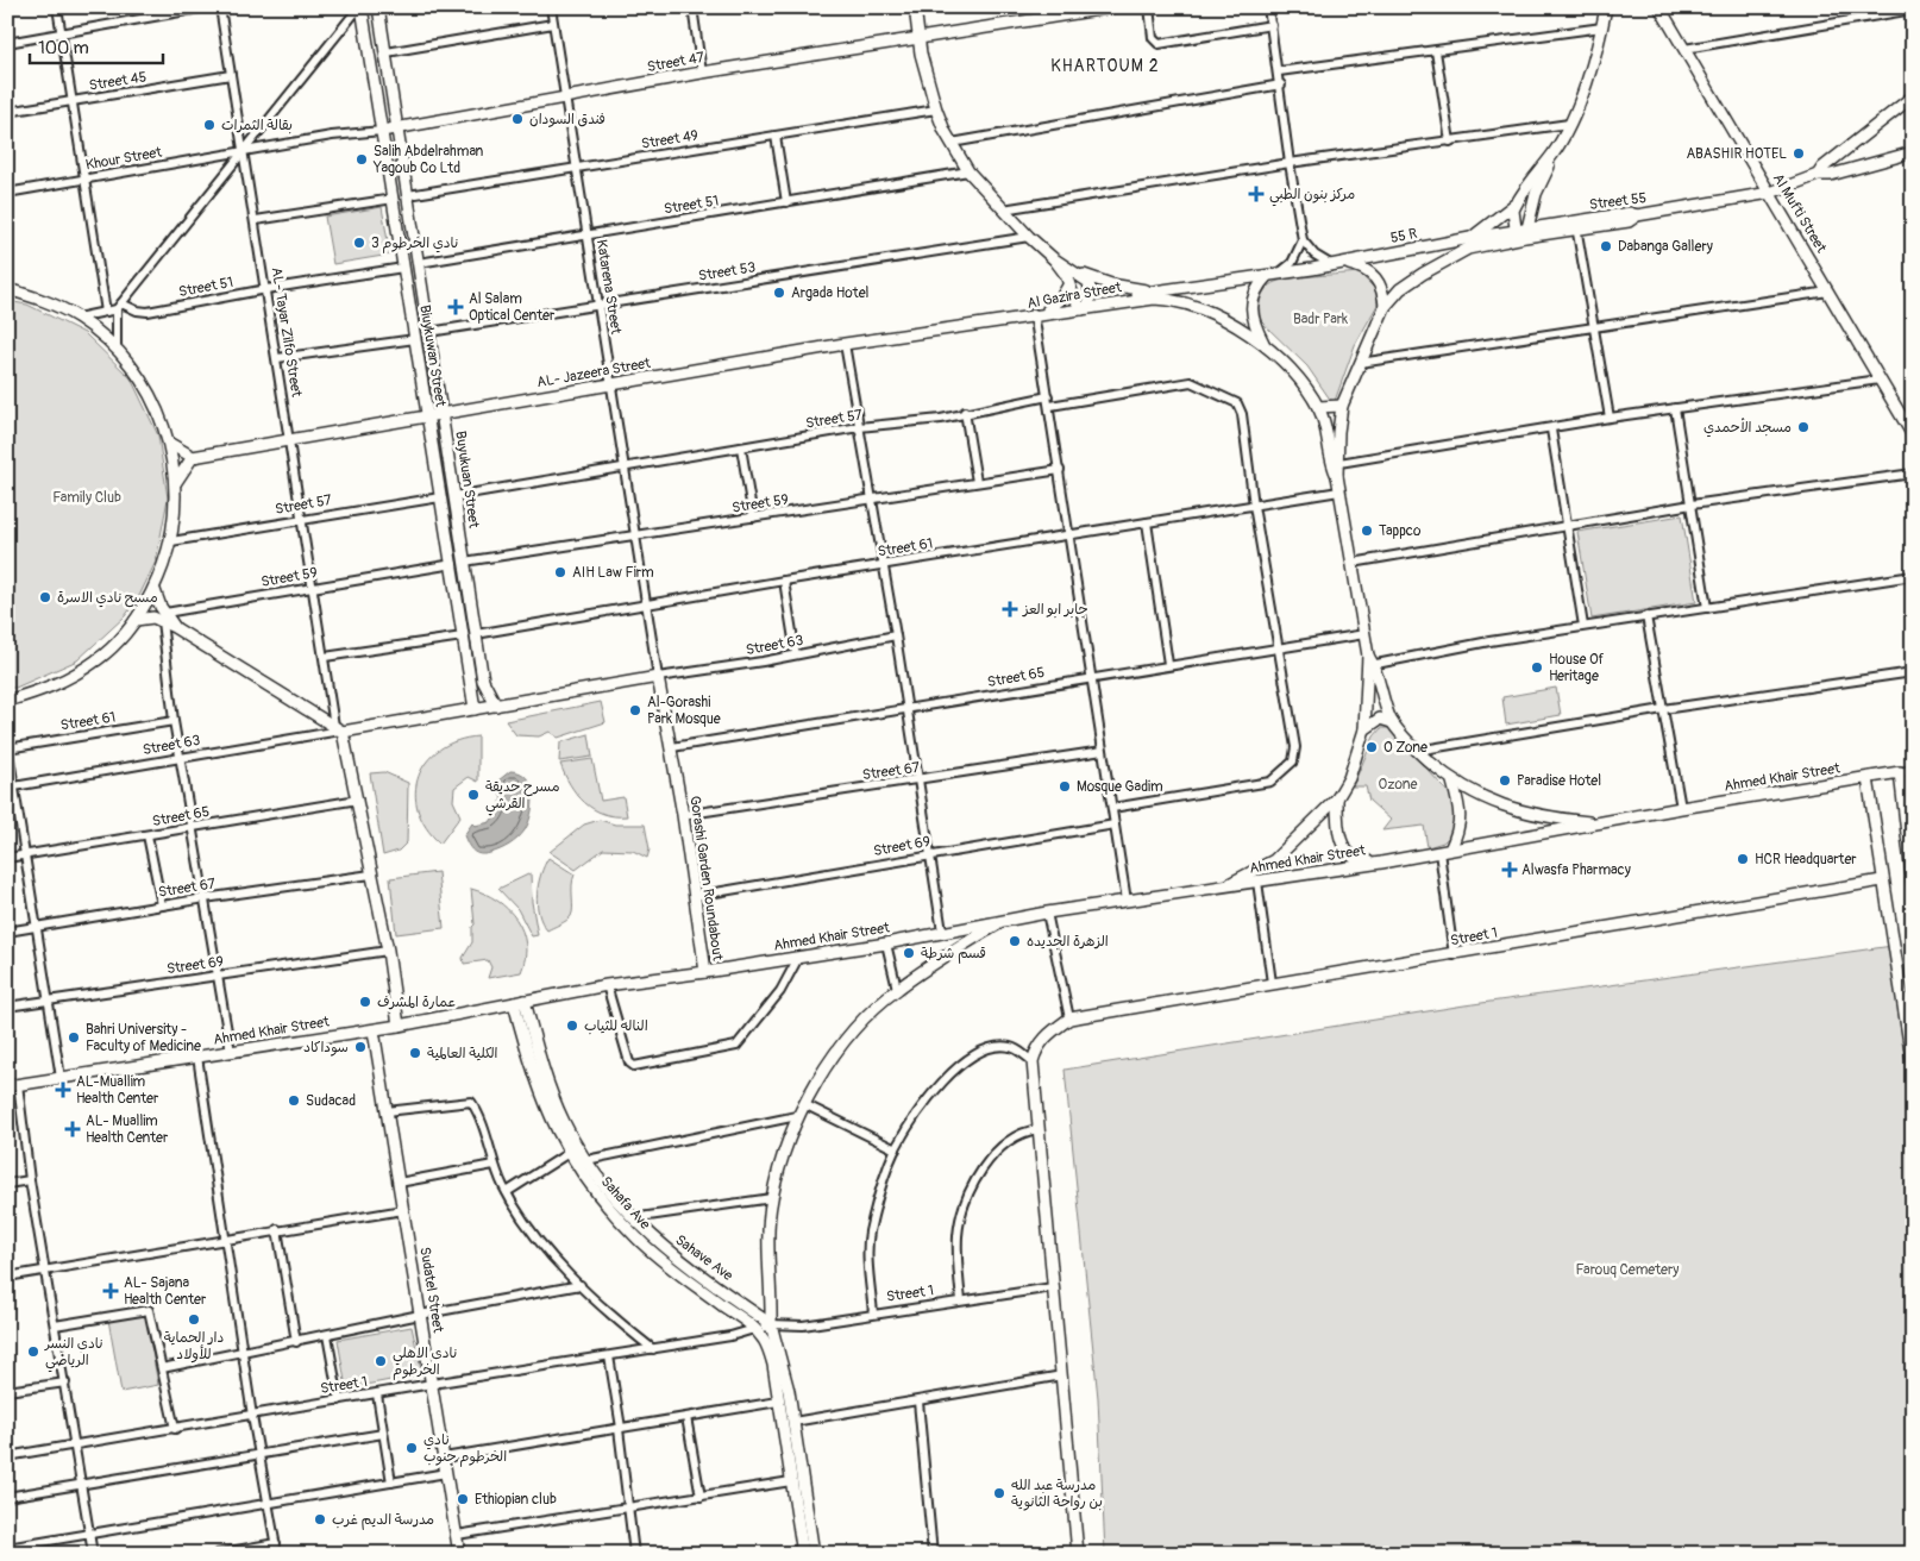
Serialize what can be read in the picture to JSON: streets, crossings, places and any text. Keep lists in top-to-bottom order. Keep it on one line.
{"streets":{"street":["Street 47","Street 45","Street 49","Khour Street","Street 55","Street 51","Al Mufti Street","55 R","Street 53","Katarena Street","Al Gazira Street","AL- Tayar Zilfo Street","Biuykuwan Street","AL- Jazeera Street","Street 57","Buyukuan Street","Street 59","Street 61","Street 63","Street 65","Street 67","Ahmed Khair Street","Street 69","Gorashi Garden Roundabout","Street 1","Sahafa Ave","Sahave Ave","Sudatel Street"]},"crossings":[["Street 47","Khour Street"],["Street 47","Katarena Street"],["Street 47","AL- Tayar Zilfo Street"],["Street 47","Biuykuwan Street"],["Street 47","Buyukuan Street"],["Street 45","AL- Tayar Zilfo Street"],["Street 49","Katarena Street"],["Street 49","Buyukuan Street"],["Khour Street","AL- Tayar Zilfo Street"],["Street 55","Al Mufti Street"],["Street 55","55 R"],["Street 51","Katarena Street"],["Street 51","AL- Tayar Zilfo Street"],["Street 51","Biuykuwan Street"],["Street 51","Buyukuan Street"],["Street 53","Katarena Street"],["Street 53","Buyukuan Street"],["Katarena Street","AL- Jazeera Street"],["Katarena Street","Street 57"],["Katarena Street","Street 59"],["Katarena Street","Street 61"],["Katarena Street","Street 63"],["Katarena Street","Gorashi Garden Roundabout"],["Al Gazira Street","AL- Jazeera Street"],["AL- Tayar Zilfo Street","AL- Jazeera Street"],["AL- Tayar Zilfo Street","Street 57"],["AL- Tayar Zilfo Street","Street 59"],["AL- Tayar Zilfo Street","Street 63"],["Biuykuwan Street","AL- Jazeera Street"],["Biuykuwan Street","Street 57"],["Biuykuwan Street","Buyukuan Street"],["Biuykuwan Street","Street 59"],["AL- Jazeera Street","Buyukuan Street"],["Street 57","Buyukuan Street"],["Buyukuan Street","Street 59"],["Buyukuan Street","Street 61"],["Street 63","Gorashi Garden Roundabout"],["Street 65","Gorashi Garden Roundabout"],["Street 67","Gorashi Garden Roundabout"],["Ahmed Khair Street","Gorashi Garden Roundabout"],["Ahmed Khair Street","Sudatel Street"],["Street 69","Gorashi Garden Roundabout"],["Gorashi Garden Roundabout","Sahafa Ave"],["Gorashi Garden Roundabout","Sahave Ave"],["Street 1","Sahafa Ave"],["Street 1","Sahave Ave"],["Street 1","Sudatel Street"],["Sahafa Ave","Sahave Ave"]],"districts":["KHARTOUM 2"],"parks":["Badr Park","Family Club","Ozone","Farouq Cemetery"],"places":{"other":["فندق السودان","بقالة الثمرات","ABASHIR HOTEL","Salih Abdelrahman Yagoub Co Ltd","نادي الخرطوم 3","Dabanga Gallery","Argada Hotel","مسجد الأحمدي","Tappco","AIH Law Firm","مسبح نادي الاسرة","House Of Heritage","Al-Gorashi Park Mosque","O Zone","Paradise Hotel","Mosque Gadim","مسرح حديقة القرشي","HCR Headquarter","الزهرة الجديده","قسم شرطة","عمارة المشرف","الناله للثياب","Bahri University - Faculty of Medicine","سوداكاد","الكلية العالمية","Sudacad","دار الحماية للأولاد","نادي النسر الرياضي","نادي الاهلي الخرطوم","نادي الخرطوم جنوب","مدرسة عبد الله بن رواحة الثانوية","Ethiopian club","مدرسة الديم غرب"],"health":["مركز بنون الطبي","Al Salam Optical Center","جابر ابو العز","Alwasfa Pharmacy","AL-Muallim Health Center","AL- Muallim Health Center","AL- Sajana Health Center"]},"scale_bar":"100 m"}
